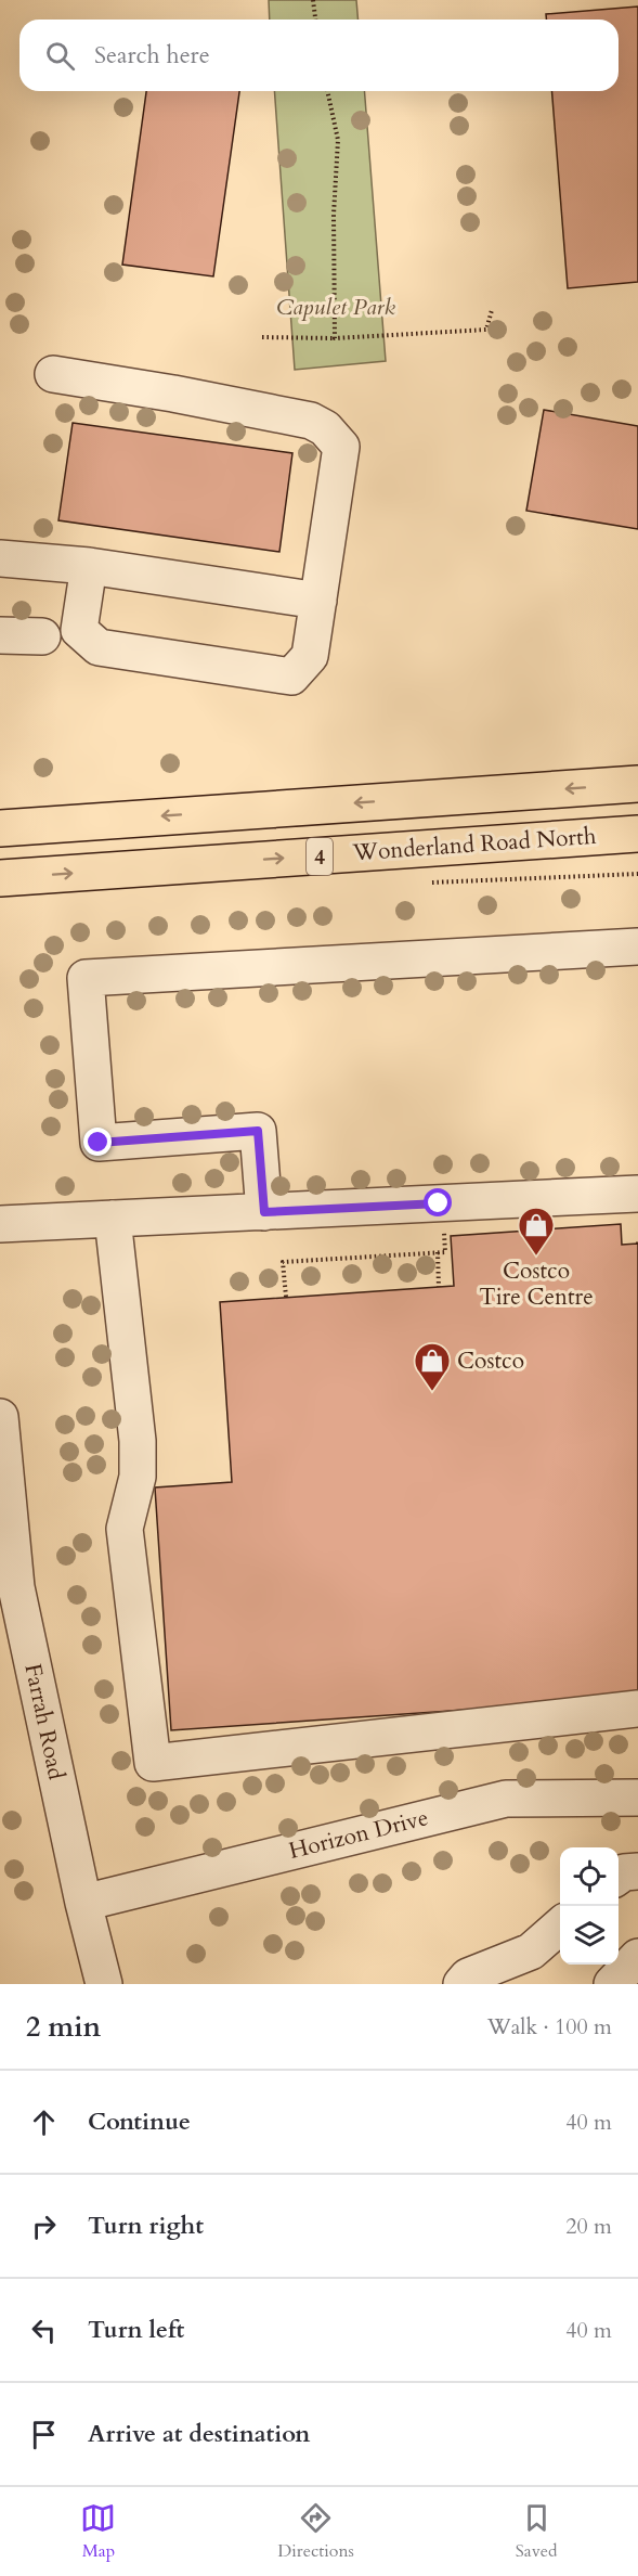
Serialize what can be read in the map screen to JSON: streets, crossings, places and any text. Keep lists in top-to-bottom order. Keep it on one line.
{"streets":{"main road":["Wonderland Road North","4"],"street":["Farrah Road","Horizon Drive"]},"crossings":[["Farrah Road","Horizon Drive"]],"parks":["Capulet Park"],"places":{"shop":["Costco Tire Centre","Costco"]},"page":{"search":"Search here","heading":["2 min","Walk · 100 m"],"list":[["Continue","40 m"],["Turn right","20 m"],["Turn left","40 m"],"Arrive at destination"],"nav":["Map","Directions","Saved"]}}
